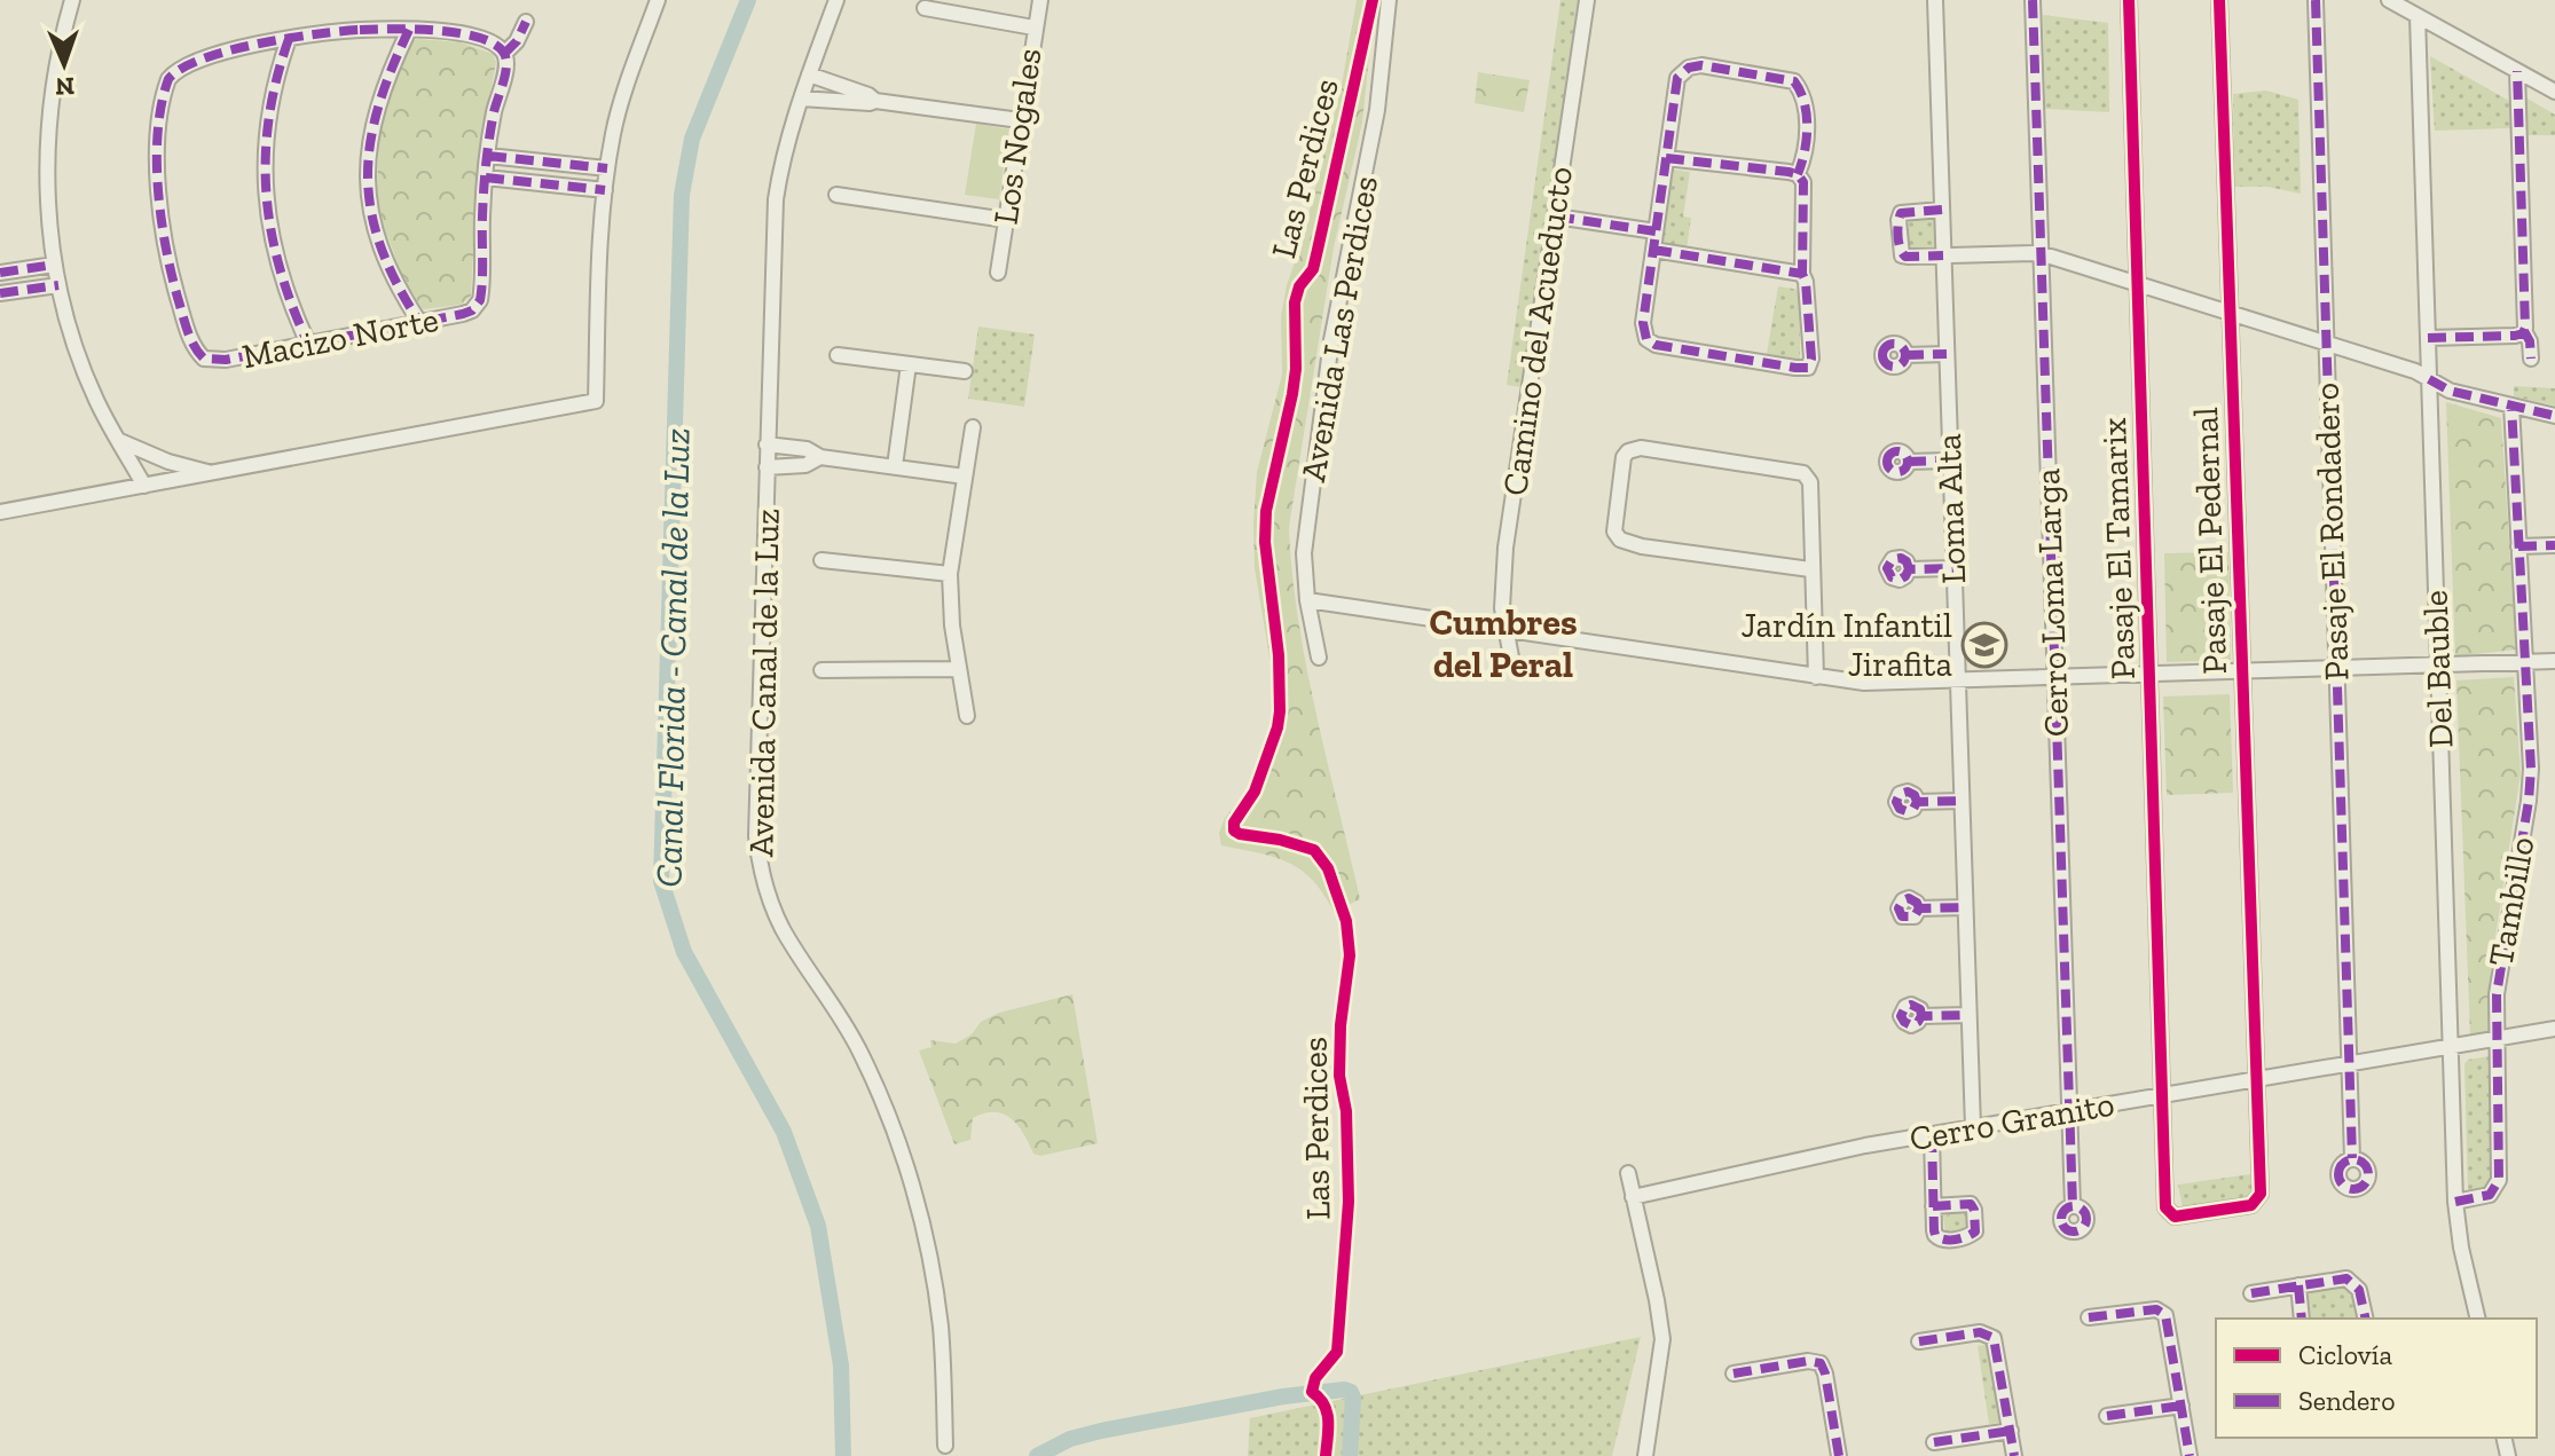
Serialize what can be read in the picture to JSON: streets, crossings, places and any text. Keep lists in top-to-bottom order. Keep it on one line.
{"streets":{"street":["Los Nogales","Avenida Las Perdices","Camino del Acueducto","Macizo Norte","Loma Alta","Pasaje El Rondadero","Pasaje El Pedernal","Pasaje El Tamarix","Cerro Loma Larga","Del Bauble","Avenida Canal de la Luz","Tambillo","Cerro Granito"],"cycle path":["Las Perdices"]},"crossings":[["Loma Alta","Cerro Granito"],["Pasaje El Rondadero","Cerro Granito"],["Pasaje El Pedernal","Pasaje El Tamarix"],["Pasaje El Pedernal","Cerro Granito"],["Pasaje El Tamarix","Cerro Granito"],["Cerro Loma Larga","Cerro Granito"],["Del Bauble","Tambillo"],["Del Bauble","Cerro Granito"],["Tambillo","Cerro Granito"]],"districts":["Cumbres del Peral"],"water":["Canal Florida - Canal de la Luz"],"places":{"school or university":["Jardín Infantil Jirafita"]},"legend":["Ciclovía","Sendero"],"north":"bottom"}
